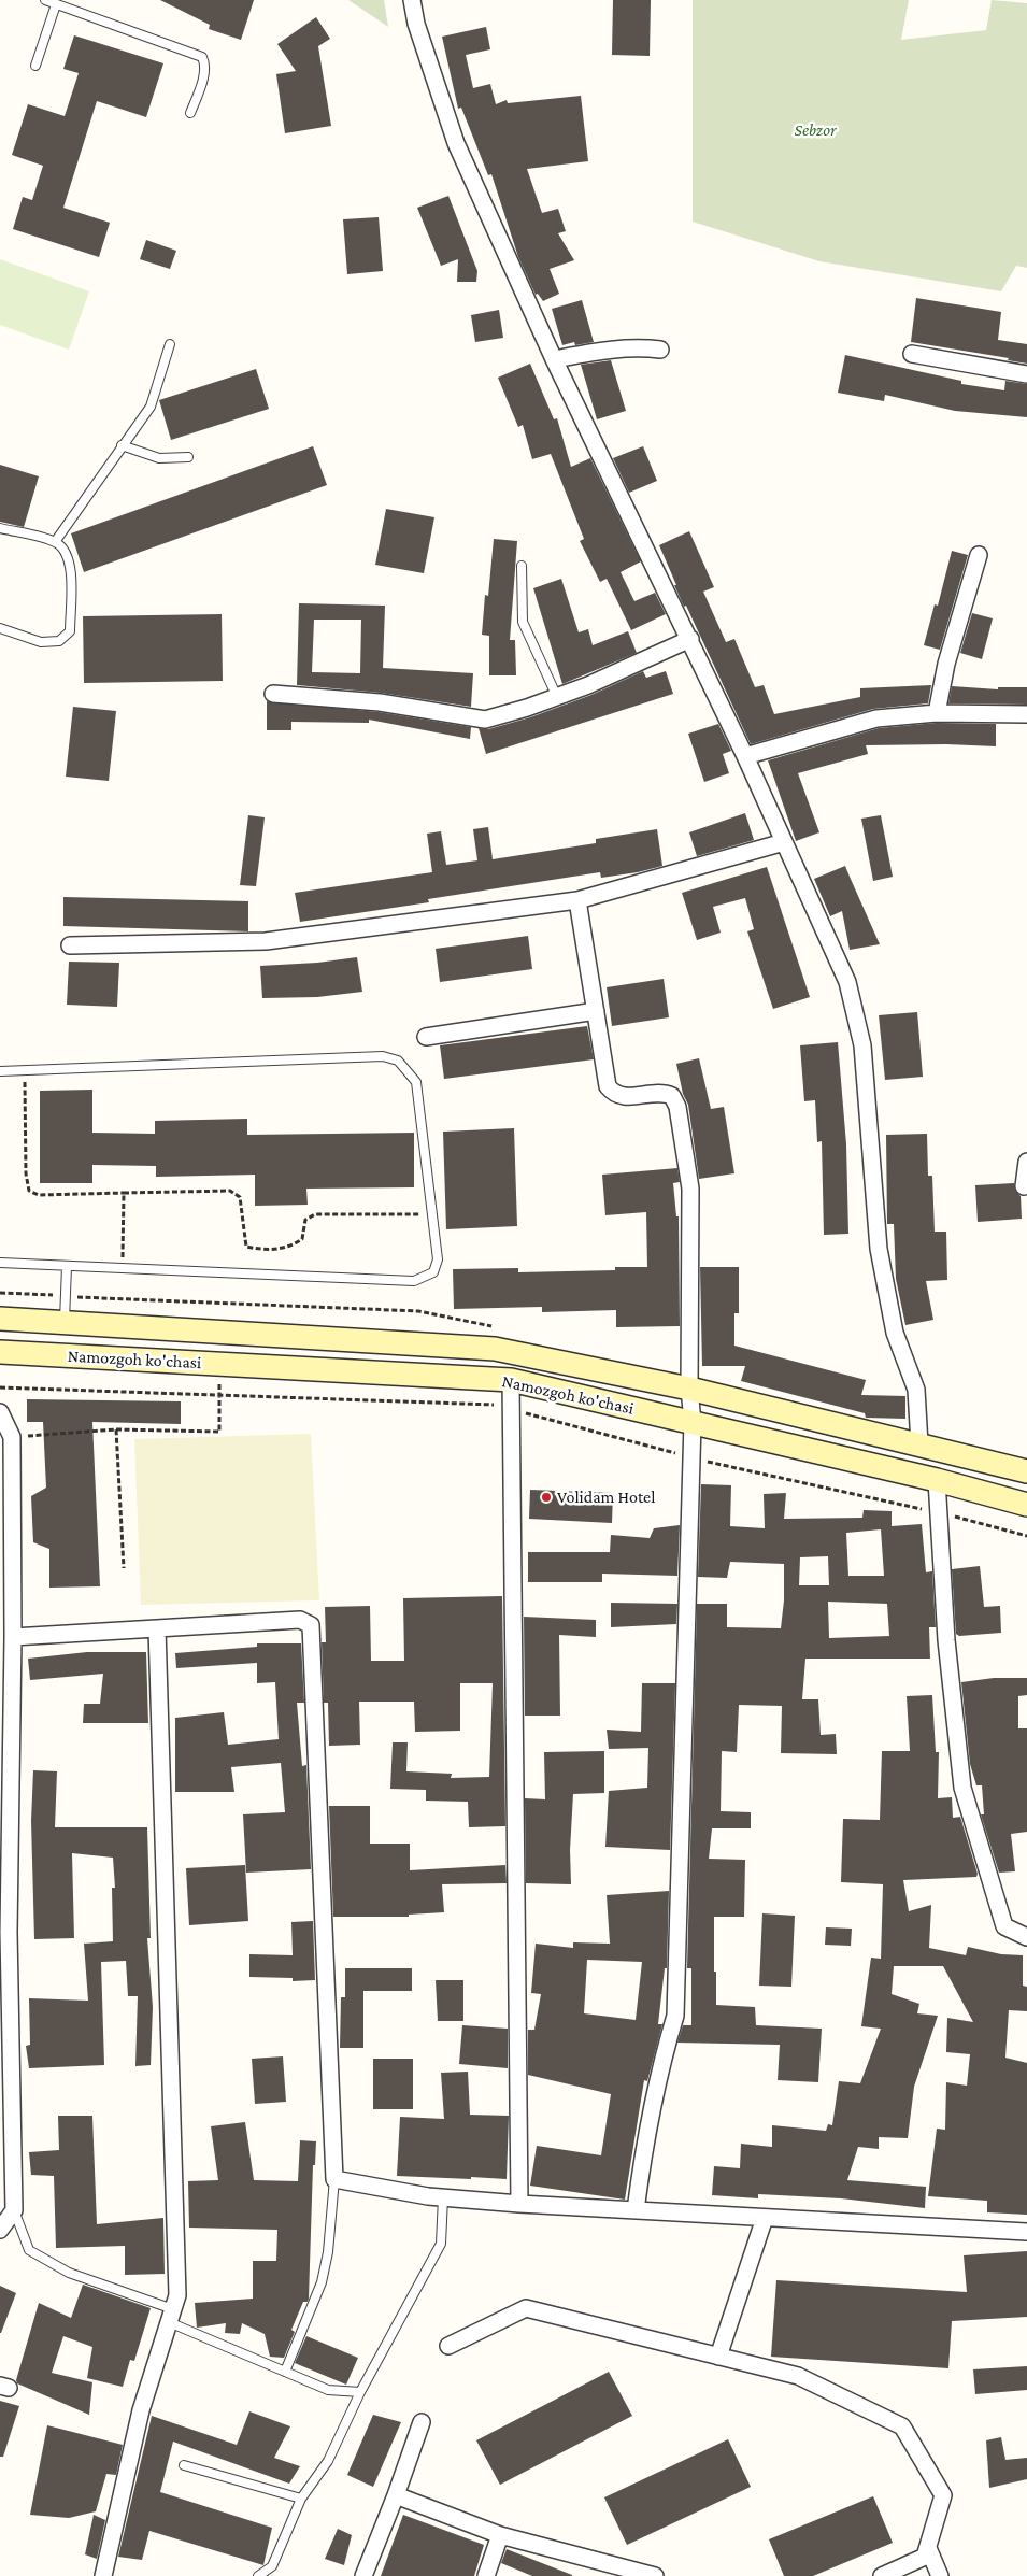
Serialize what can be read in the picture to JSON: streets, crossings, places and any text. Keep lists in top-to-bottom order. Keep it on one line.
{"streets":{"main road":["Namozgoh ko'chasi"]},"parks":["Sebzor"],"places":["Volidam Hotel"]}
